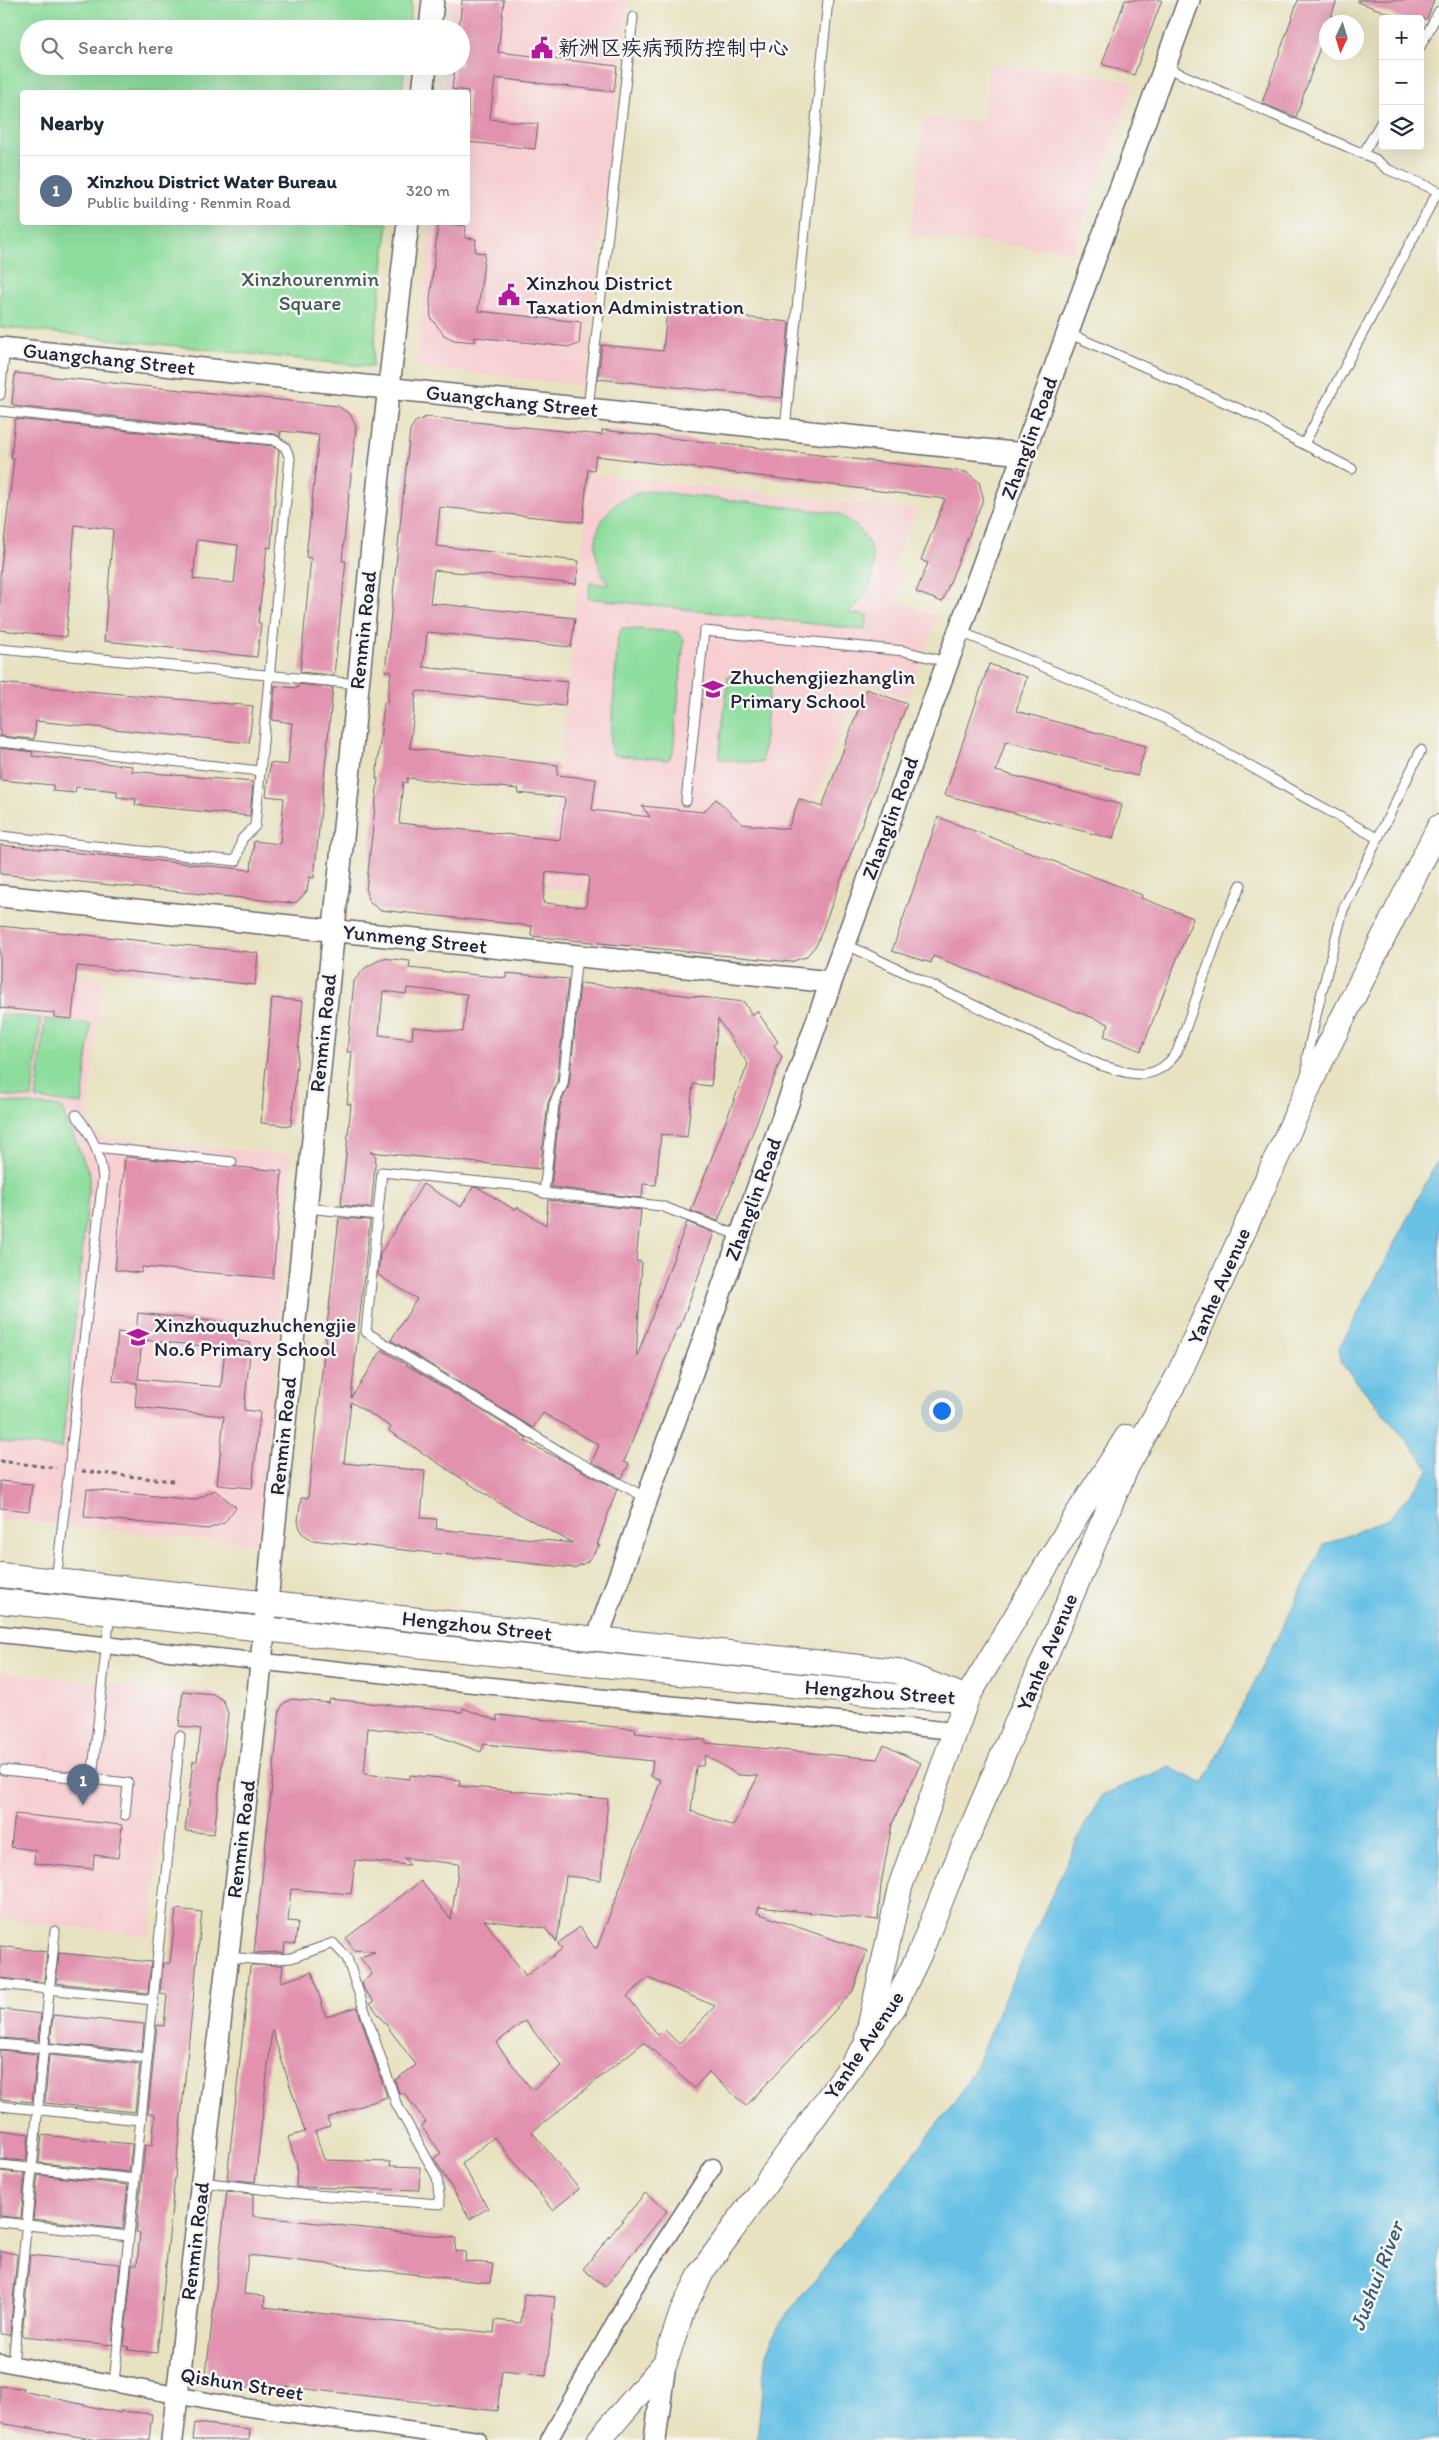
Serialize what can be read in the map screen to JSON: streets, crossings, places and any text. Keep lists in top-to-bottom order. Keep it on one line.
{"streets":{"main road":["Yanhe Avenue","Hengzhou Street"],"street":["Guangchang Street","Zhanglin Road","Renmin Road","Yunmeng Street","Qishun Street"]},"crossings":[["Guangchang Street","Zhanglin Road"],["Guangchang Street","Renmin Road"],["Zhanglin Road","Yunmeng Street"],["Zhanglin Road","Hengzhou Street"],["Renmin Road","Yunmeng Street"],["Renmin Road","Hengzhou Street"],["Renmin Road","Qishun Street"]],"water":["Jushui River"],"parks":["Xinzhourenmin Square"],"places":{"public building":["新洲区疾病预防控制中心","Xinzhou District Taxation Administration"],"school or university":["Zhuchengjiezhanglin Primary School","Xinzhouquzhuchengjie No.6 Primary School"]},"north":"bottom","page":{"map_buttons":["+","−"],"search":"Search here","heading":"Nearby","list":[{"mark":"1","name":"Xinzhou District Water Bureau","note":"Public building · Renmin Road","value":"320 m"}],"pins":"1"}}
